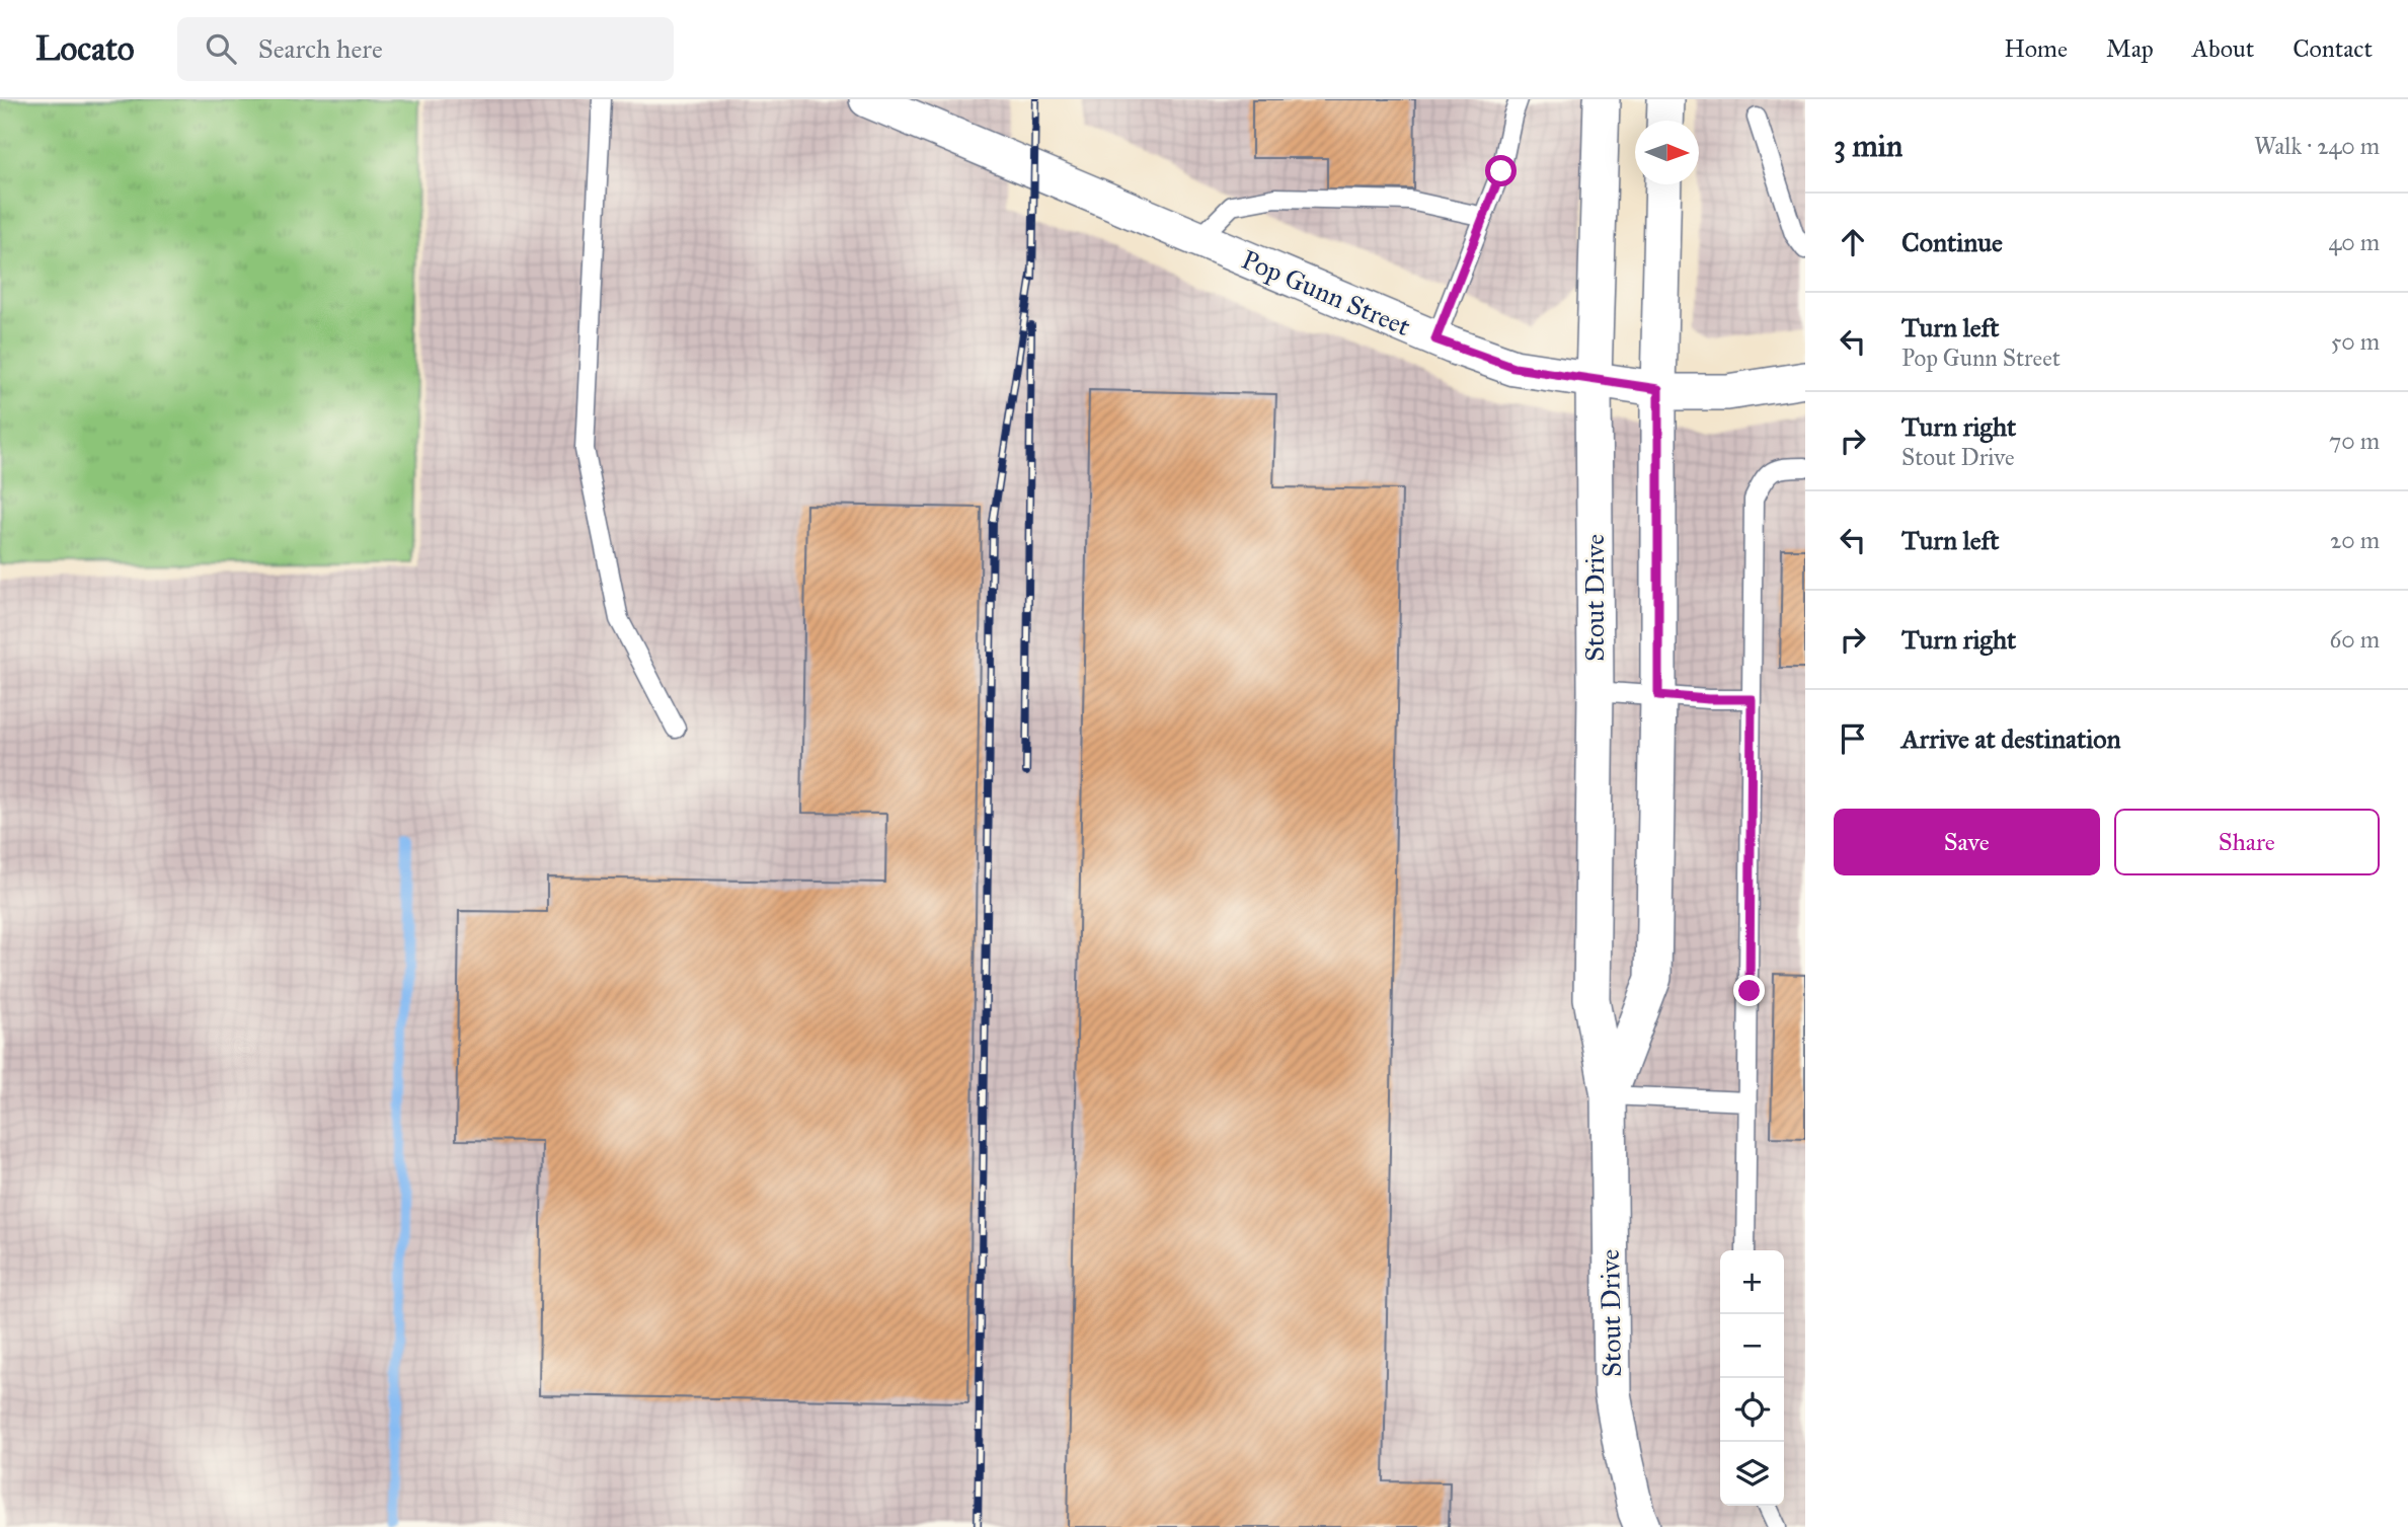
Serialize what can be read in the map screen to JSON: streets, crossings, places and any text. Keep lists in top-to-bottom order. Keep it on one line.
{"streets":{"street":["Pop Gunn Street","Stout Drive"]},"crossings":[["Pop Gunn Street","Stout Drive"]],"north":"right","page":{"header":"Locato","search":"Search here","nav":["Home","Map","About","Contact"],"heading":["3 min","Walk · 240 m"],"list":[["Continue","40 m"],["Turn left","Pop Gunn Street","50 m"],["Turn right","Stout Drive","70 m"],["Turn left","20 m"],["Turn right","60 m"],"Arrive at destination"],"buttons":["Save","Share"],"map_buttons":["+","−"]}}
